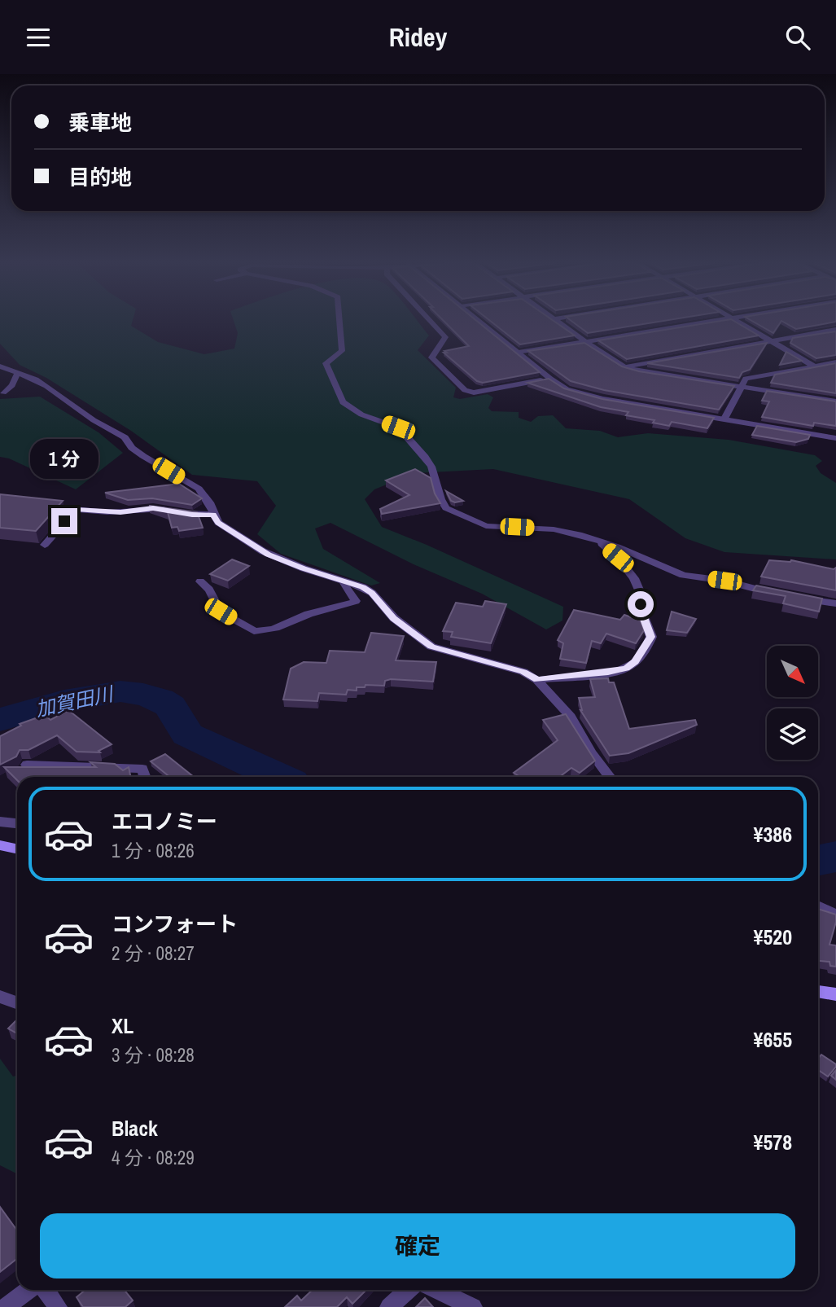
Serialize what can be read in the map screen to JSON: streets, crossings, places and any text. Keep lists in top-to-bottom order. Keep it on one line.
{"water":["加賀田川"],"north":"bottom right","page":{"header":"Ridey","banner":["乗車地","目的地"],"bubble":"1 分","list":[{"name":"エコノミー","note":"1 分 · 08:26","value":"¥386"},{"name":"コンフォート","note":"2 分 · 08:27","value":"¥520"},{"name":"XL","note":"3 分 · 08:28","value":"¥655"},{"name":"Black","note":"4 分 · 08:29","value":"¥578"}],"buttons":"確定"}}
